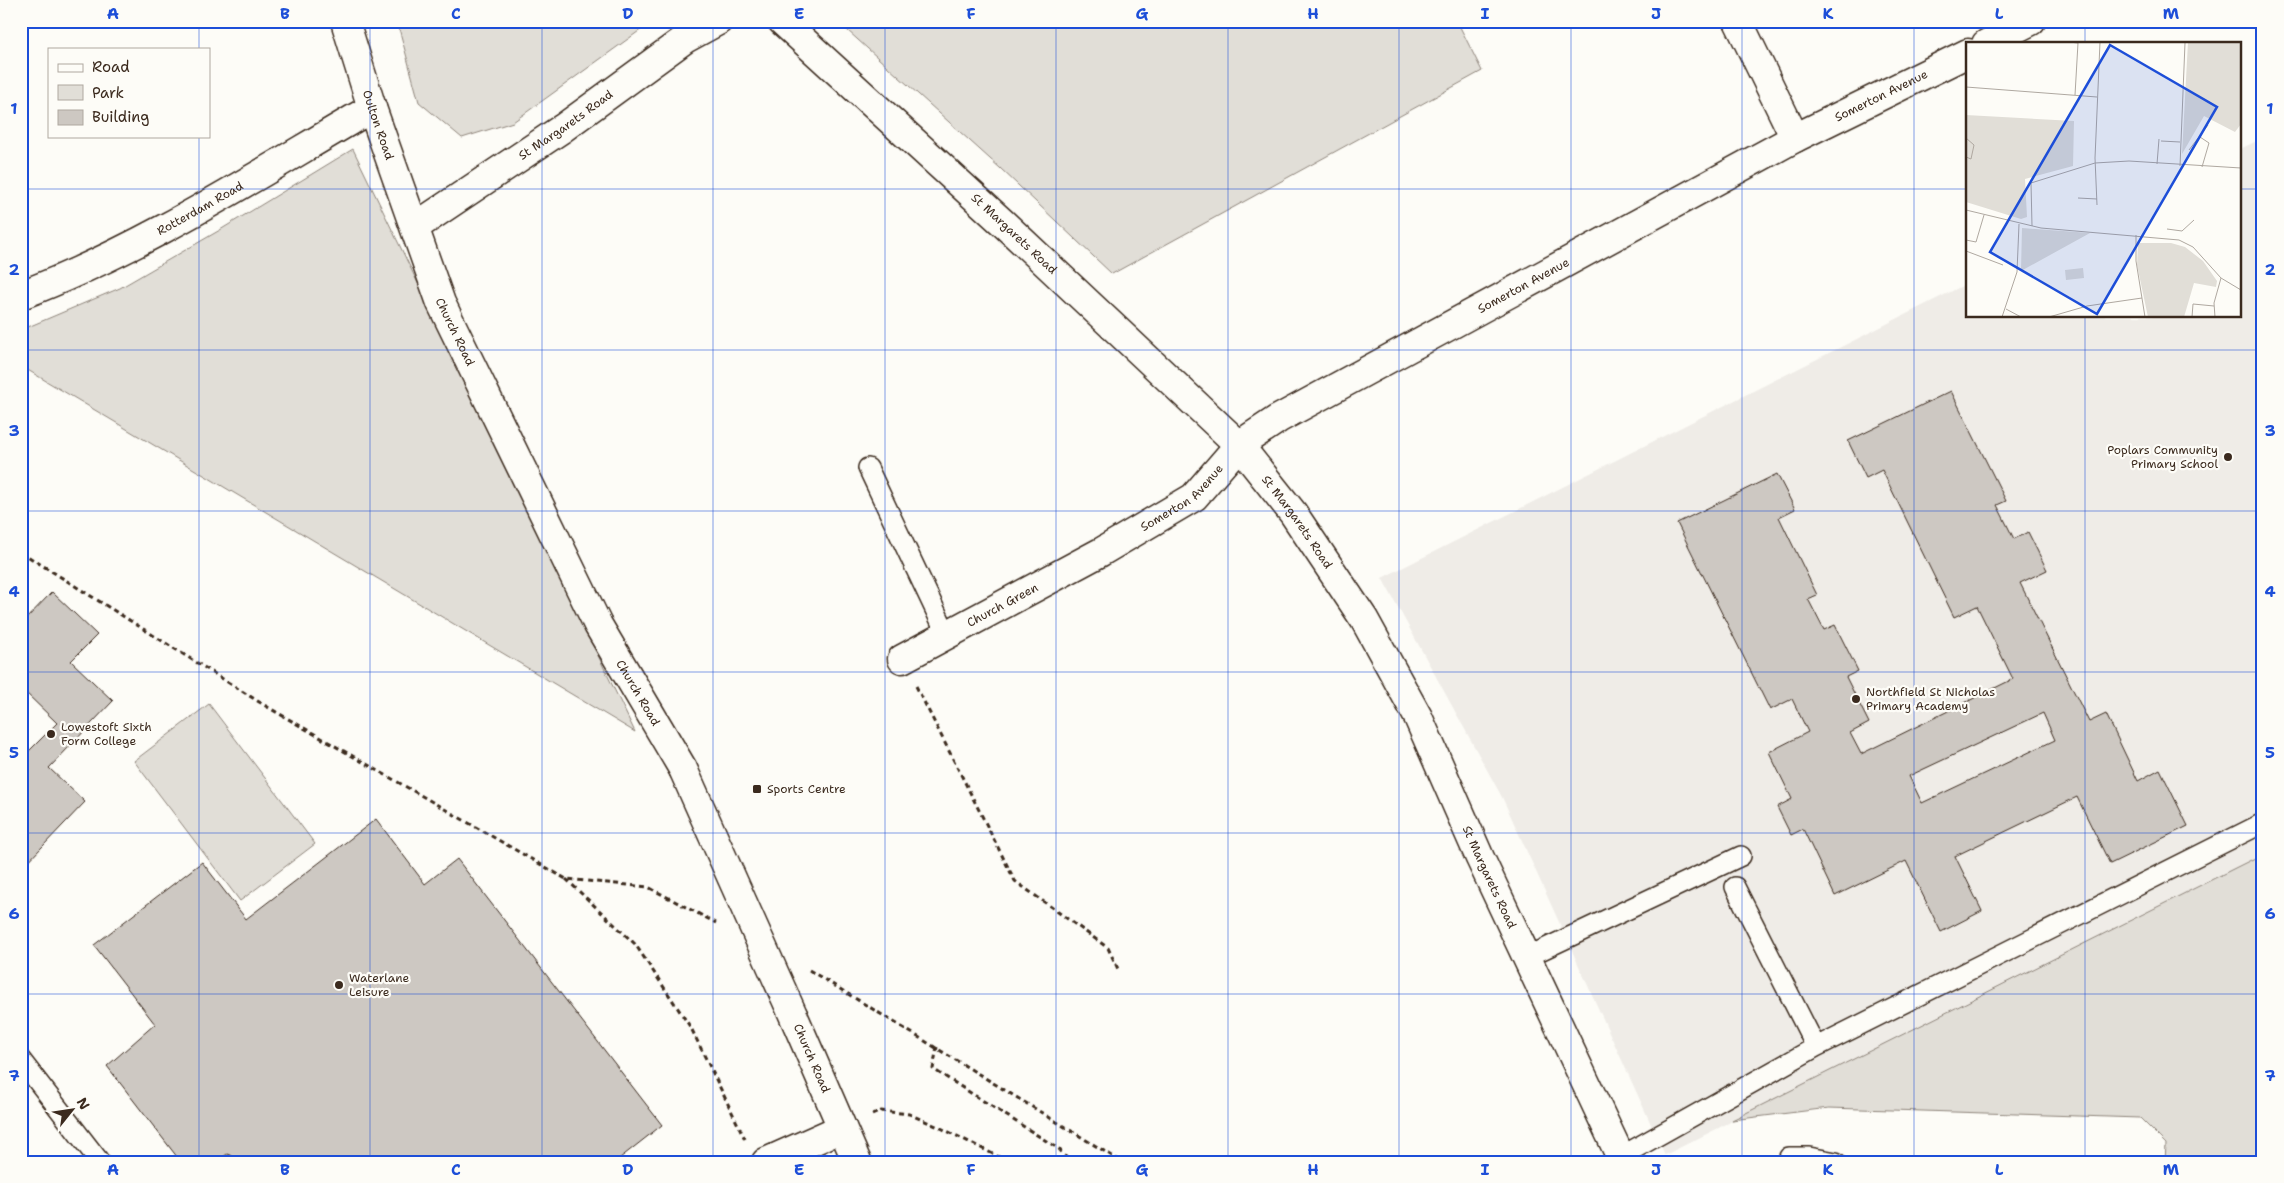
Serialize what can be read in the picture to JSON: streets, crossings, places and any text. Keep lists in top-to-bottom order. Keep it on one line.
{"streets":{"street":["Somerton Avenue","St Margarets Road","Oulton Road","Rotterdam Road","Church Road","Church Green"]},"crossings":[["Somerton Avenue","St Margarets Road"],["Somerton Avenue","Church Green"],["St Margarets Road","Oulton Road"],["St Margarets Road","Church Road"],["Oulton Road","Rotterdam Road"],["Oulton Road","Church Road"]],"places":{"other":["Poplars Community Primary School","Northfield St Nicholas Primary Academy","Lowestoft Sixth Form College","Waterlane Leisure"],"transit":["Sports Centre"]},"legend":["Road","Park","Building"],"north":"top right","grid":{"columns":["A","B","C","D","E","F","G","H","I","J","K","L","M"],"rows":["1","2","3","4","5","6","7"]}}
